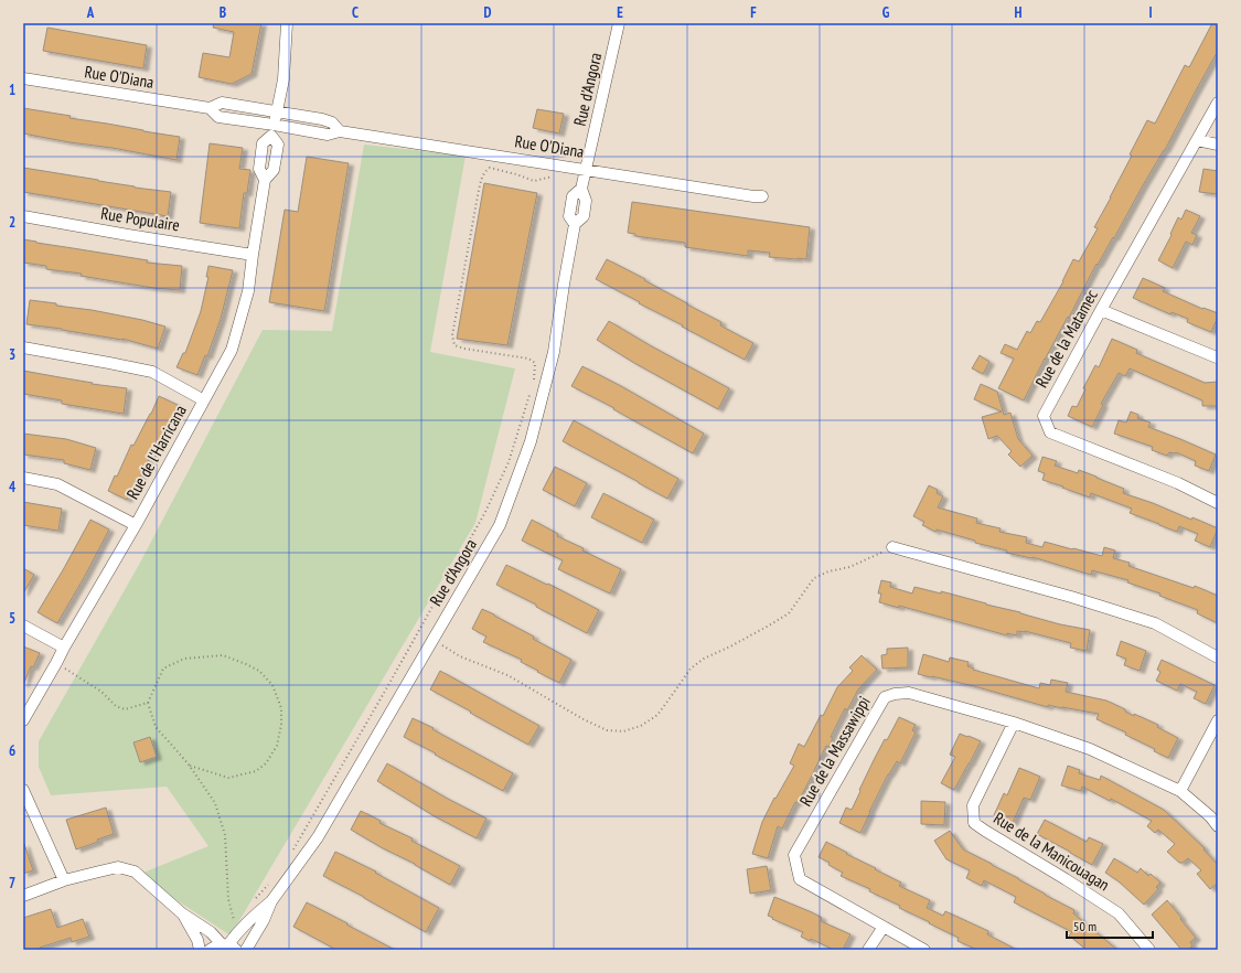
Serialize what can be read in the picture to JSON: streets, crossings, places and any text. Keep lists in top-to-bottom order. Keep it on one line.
{"streets":{"street":["Rue O'Diana","Rue d'Angora","Rue Populaire","Rue de la Matamec","Rue de l'Harricana","Rue de la Massawippi","Rue de la Manicouagan"]},"crossings":[["Rue O'Diana","Rue d'Angora"],["Rue O'Diana","Rue de l'Harricana"],["Rue Populaire","Rue de l'Harricana"],["Rue de la Massawippi","Rue de la Manicouagan"]],"scale_bar":"50 m","grid":{"columns":["A","B","C","D","E","F","G","H","I"],"rows":["1","2","3","4","5","6","7"]}}
